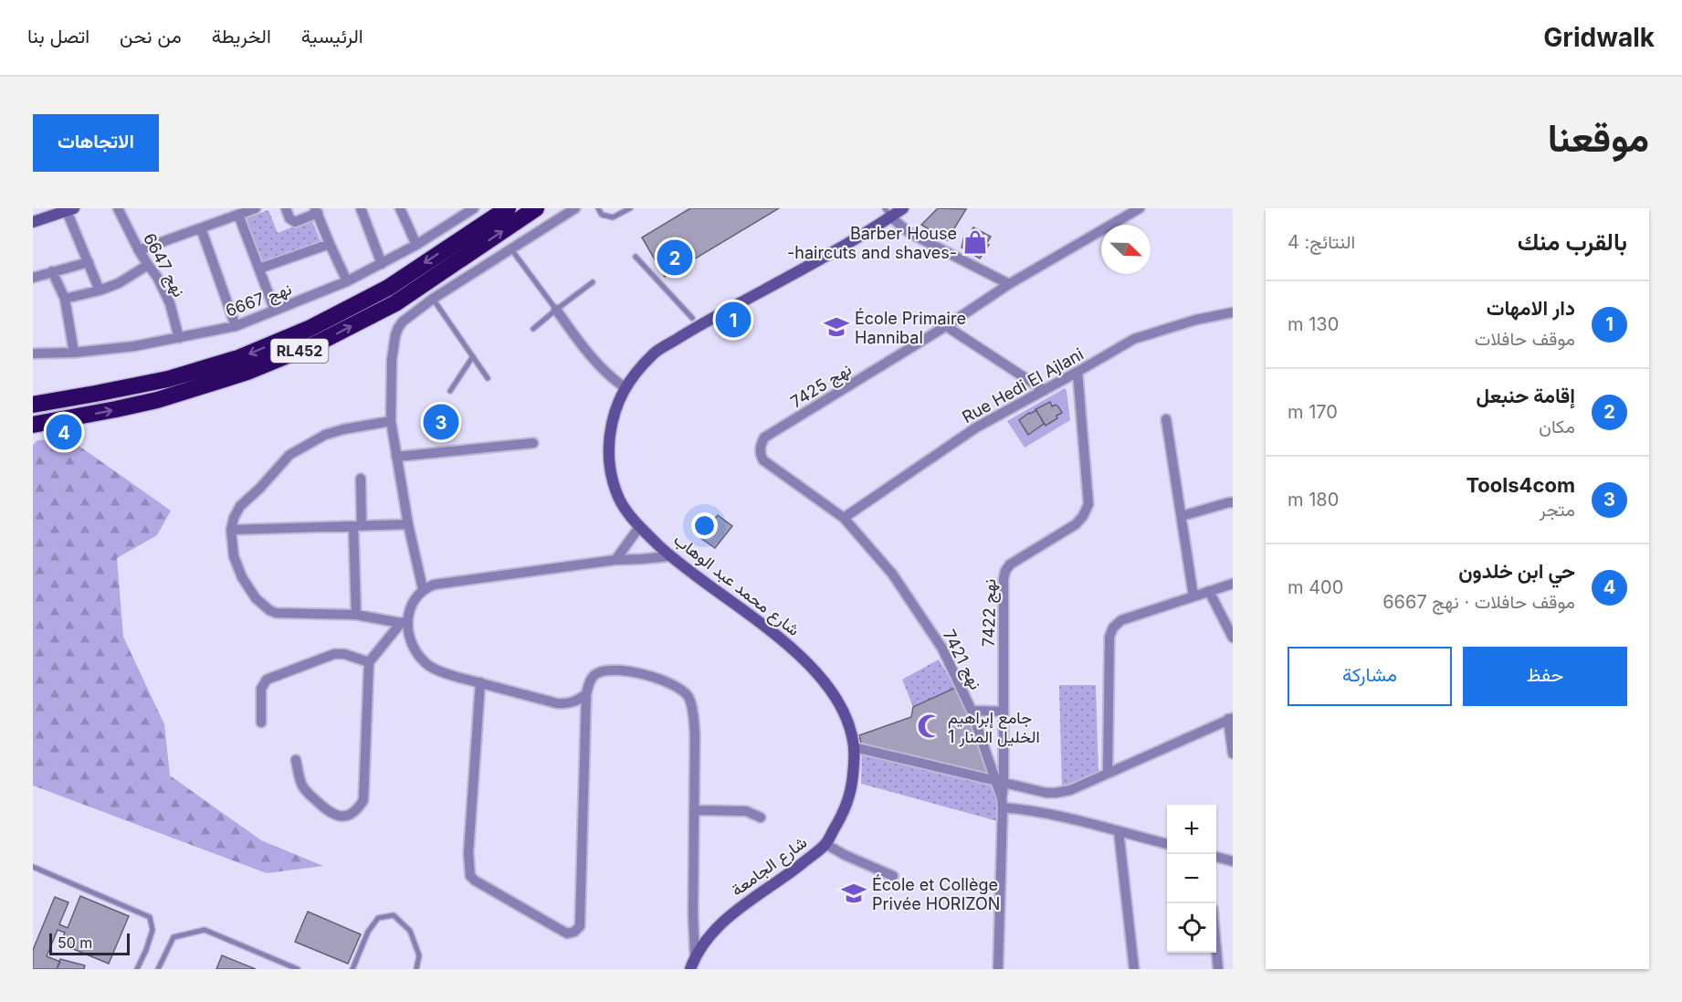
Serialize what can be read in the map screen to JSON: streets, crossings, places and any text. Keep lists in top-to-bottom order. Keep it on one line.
{"streets":{"highway":["RL452"],"street":["نهج 6647","نهج 6667","نهج 7425","Rue Hedi El Ajlani","شارع محمد عبد الوهاب","نهج 7422","نهج 7421","شارع الجامعة"]},"crossings":[["نهج 6647","نهج 6667"],["نهج 7425","Rue Hedi El Ajlani"],["نهج 7425","نهج 7421"],["Rue Hedi El Ajlani","نهج 7422"],["Rue Hedi El Ajlani","نهج 7421"],["شارع محمد عبد الوهاب","شارع الجامعة"],["نهج 7422","نهج 7421"]],"places":{"shop":["Barber House -haircuts and shaves-"],"school or university":["École Primaire Hannibal","École et Collège Privée HORIZON"],"mosque":["جامع إبراهيم الخليل المنار 1"]},"scale_bar":"50 m","north":"bottom right","page":{"header":"Gridwalk","nav":["الرئيسية","الخريطة","من نحن","اتصل بنا"],"title":"موقعنا","buttons":["الاتجاهات",["حفظ","مشاركة"]],"heading":["بالقرب منك","النتائج: 4"],"pins":["2","1","3","4"],"list":[{"mark":"1","name":"دار الامهات","note":"موقف حافلات","value":"130 m"},{"mark":"2","name":"إقامة حنبعل","note":"مكان","value":"170 m"},{"mark":"3","name":"Tools4com","note":"متجر","value":"180 m"},{"mark":"4","name":"حي ابن خلدون","note":"موقف حافلات · نهج 6667","value":"400 m"}],"map_buttons":["+","−"],"scale":"50 m"}}
